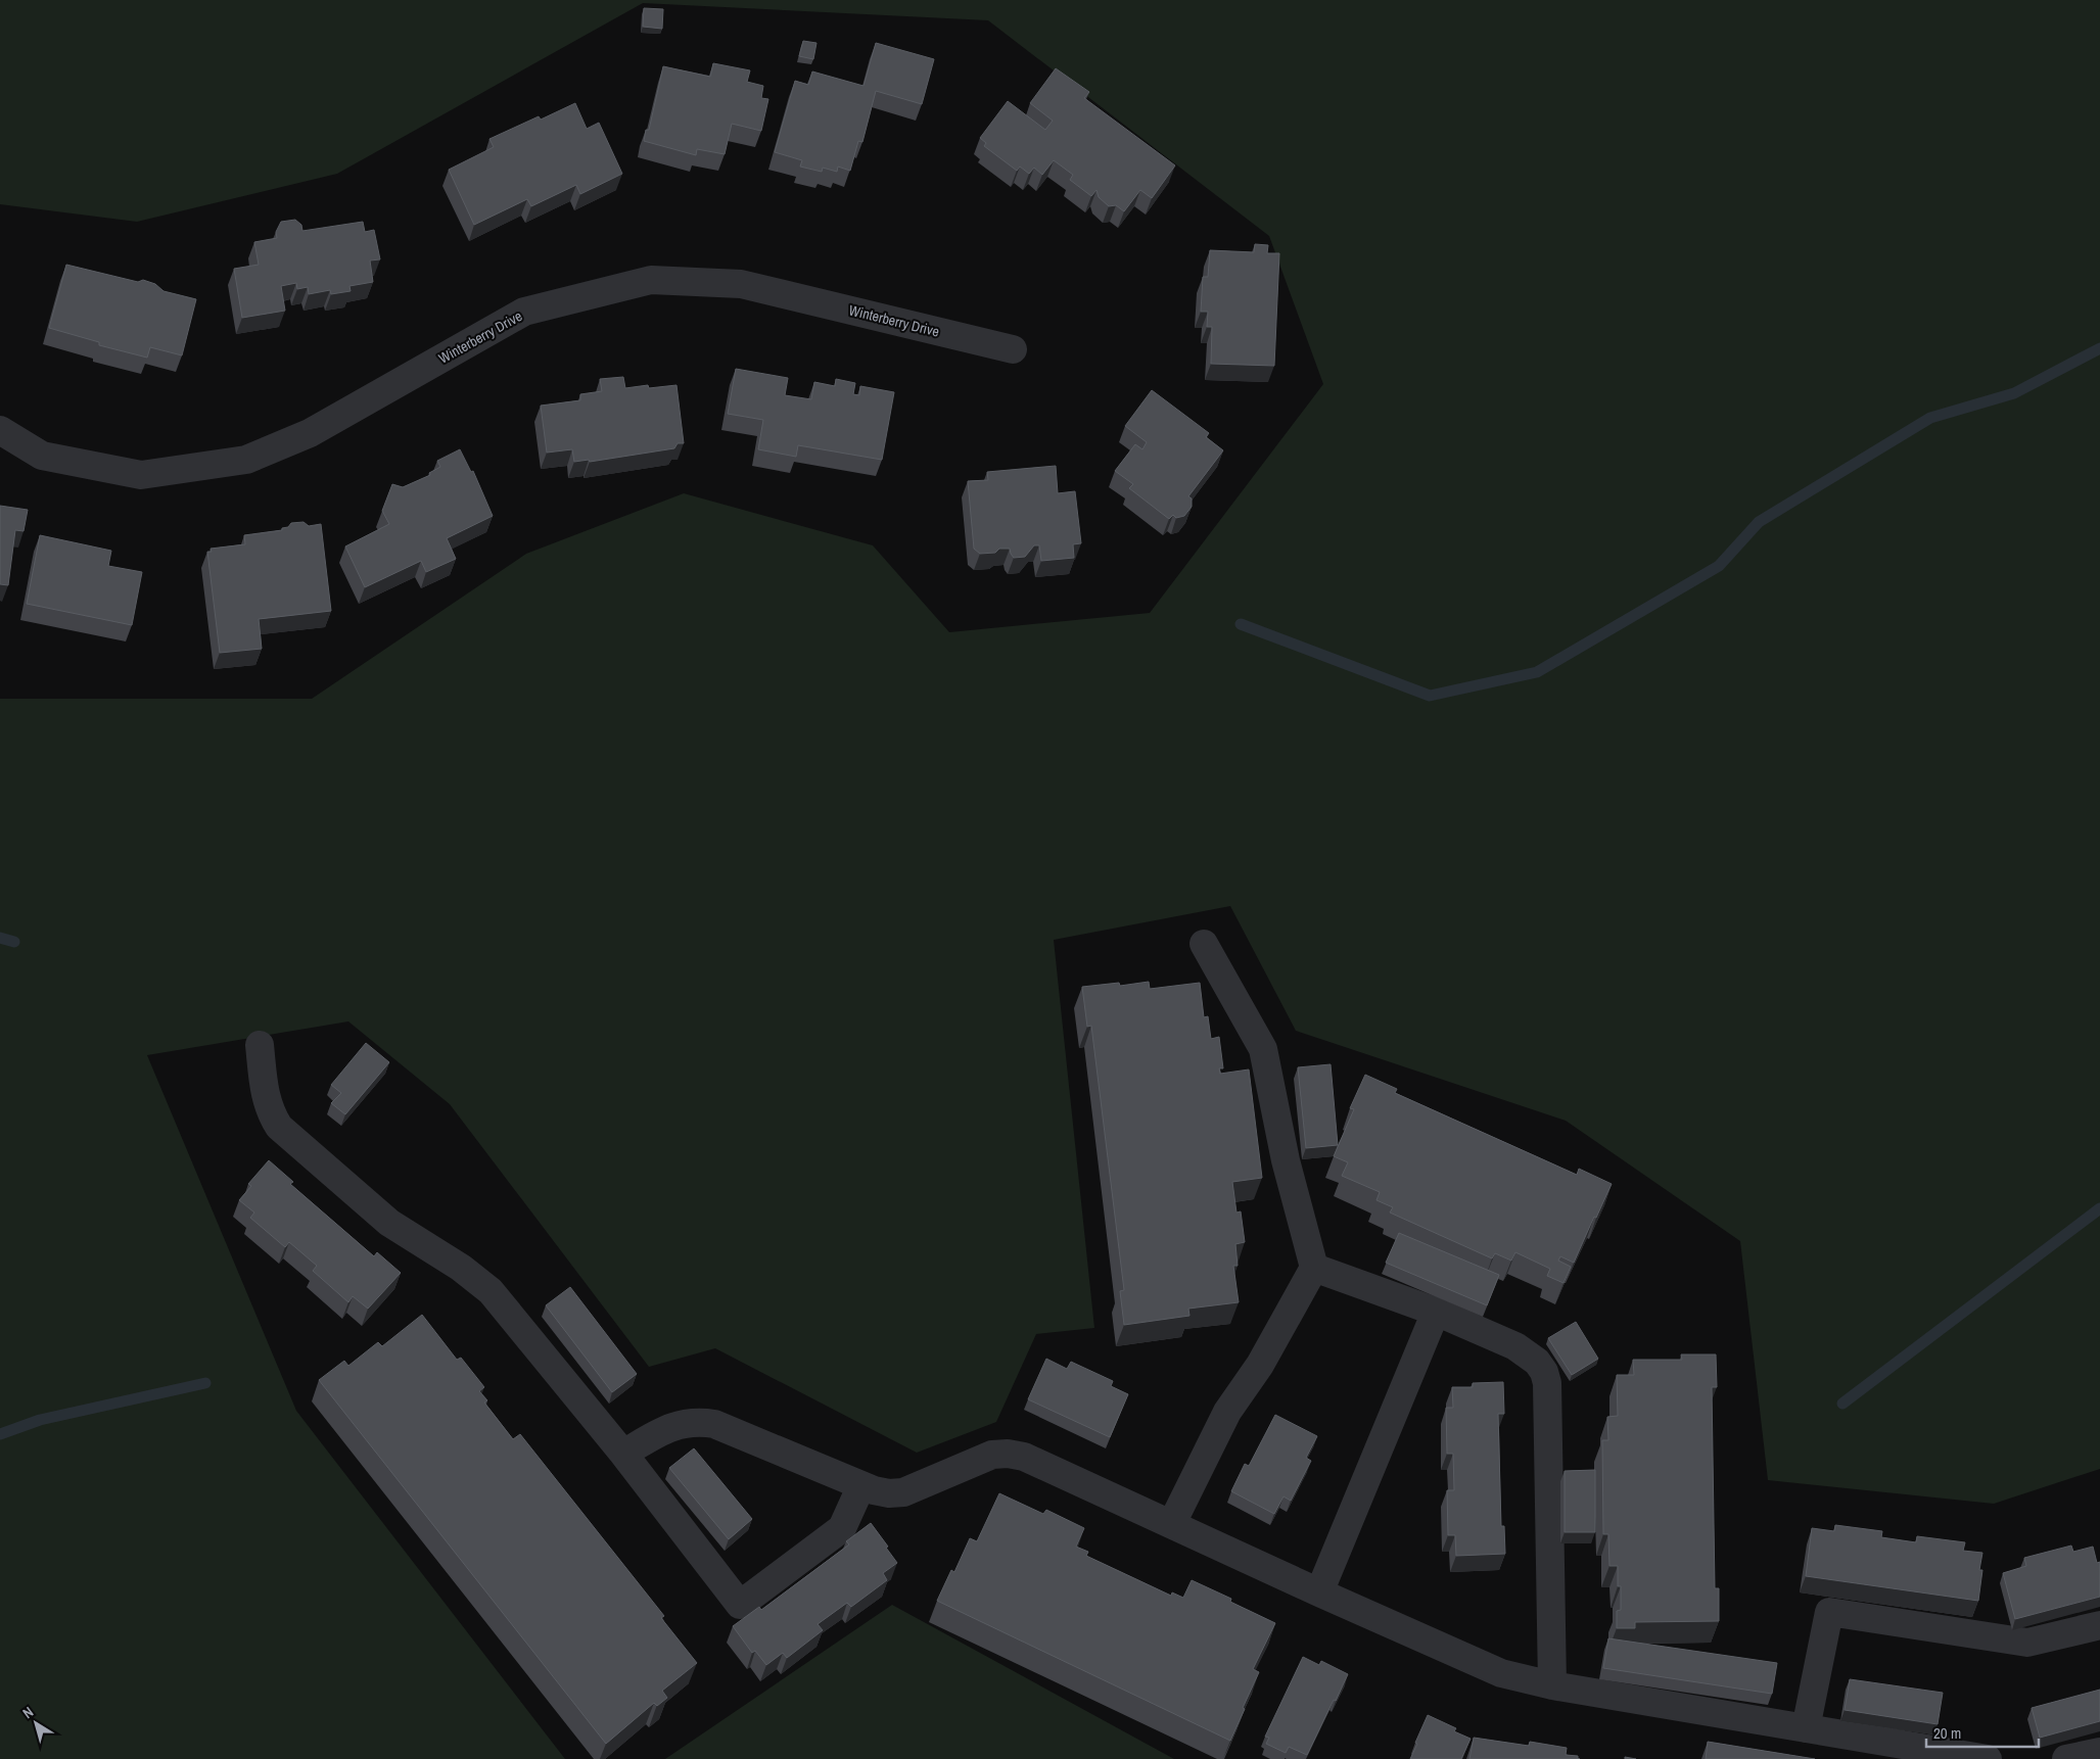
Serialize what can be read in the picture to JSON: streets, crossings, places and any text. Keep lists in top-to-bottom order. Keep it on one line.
{"streets":{"street":["Winterberry Drive"]},"scale_bar":"20 m","north":"top left"}
